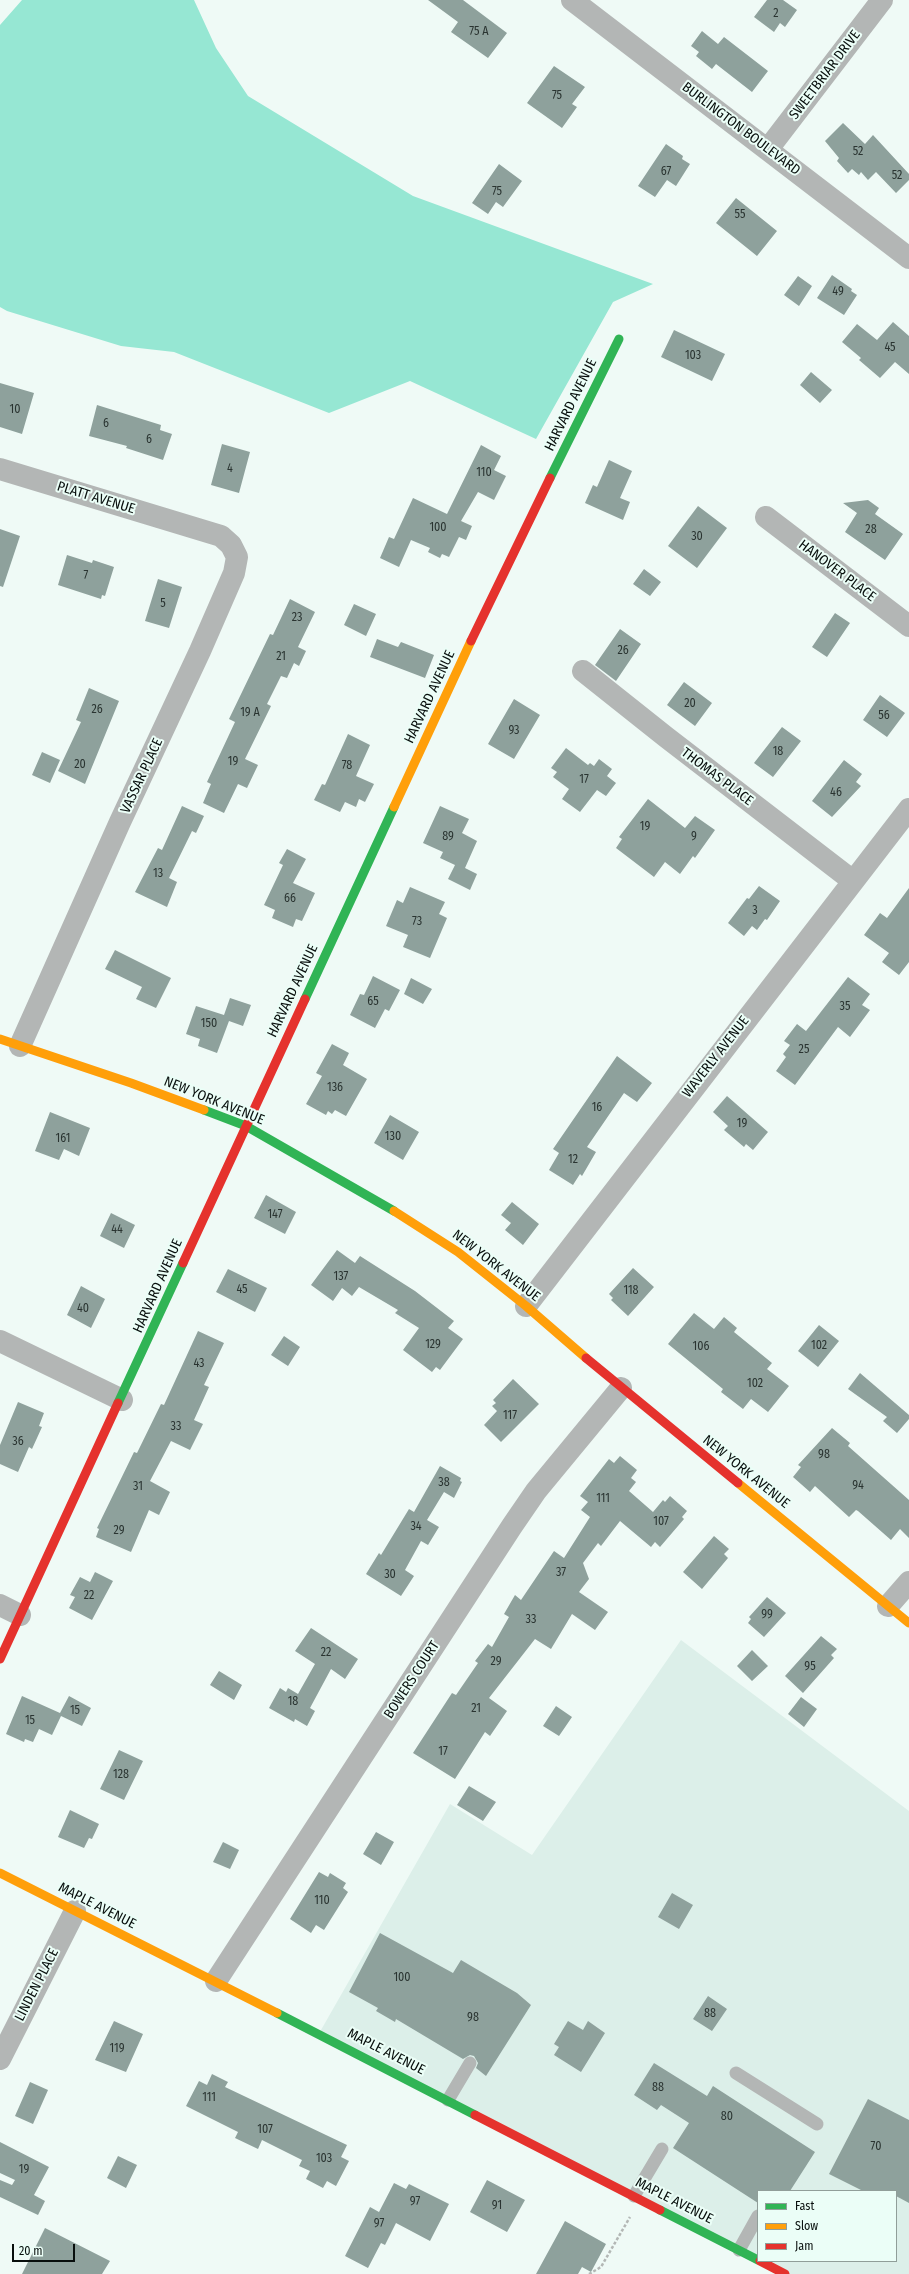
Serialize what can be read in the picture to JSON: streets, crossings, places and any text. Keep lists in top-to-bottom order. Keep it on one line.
{"streets":{"street":["SWEETBRIAR DRIVE","BURLINGTON BOULEVARD","HARVARD AVENUE","PLATT AVENUE","HANOVER PLACE","VASSAR PLACE","THOMAS PLACE","WAVERLY AVENUE","NEW YORK AVENUE","BOWERS COURT","MAPLE AVENUE","LINDEN PLACE"]},"crossings":[["SWEETBRIAR DRIVE","BURLINGTON BOULEVARD"],["HARVARD AVENUE","NEW YORK AVENUE"],["PLATT AVENUE","VASSAR PLACE"],["VASSAR PLACE","NEW YORK AVENUE"],["THOMAS PLACE","WAVERLY AVENUE"],["WAVERLY AVENUE","NEW YORK AVENUE"],["NEW YORK AVENUE","BOWERS COURT"],["BOWERS COURT","MAPLE AVENUE"],["MAPLE AVENUE","LINDEN PLACE"]],"house_numbers":["2","75 A","75","52","67","52","75","55","49","45","103","10","6","6","4","110","100","28","30","7","5","23","26","21","20","26","19 A","56","93","18","19","20","78","17","46","19","89","9","13","66","3","73","65","35","150","25","136","16","19","130","161","12","147","44","137","45","118","40","129","102","106","43","102","117","33","36","98","38","94","31","111","107","34","29","37","30","22","99","33","22","29","95","18","21","15","15","17","128","110","100","88","98","119","88","111","80","107","70","103","19","97","91","97"],"legend":["Fast","Slow","Jam"],"scale_bar":"20 m"}
